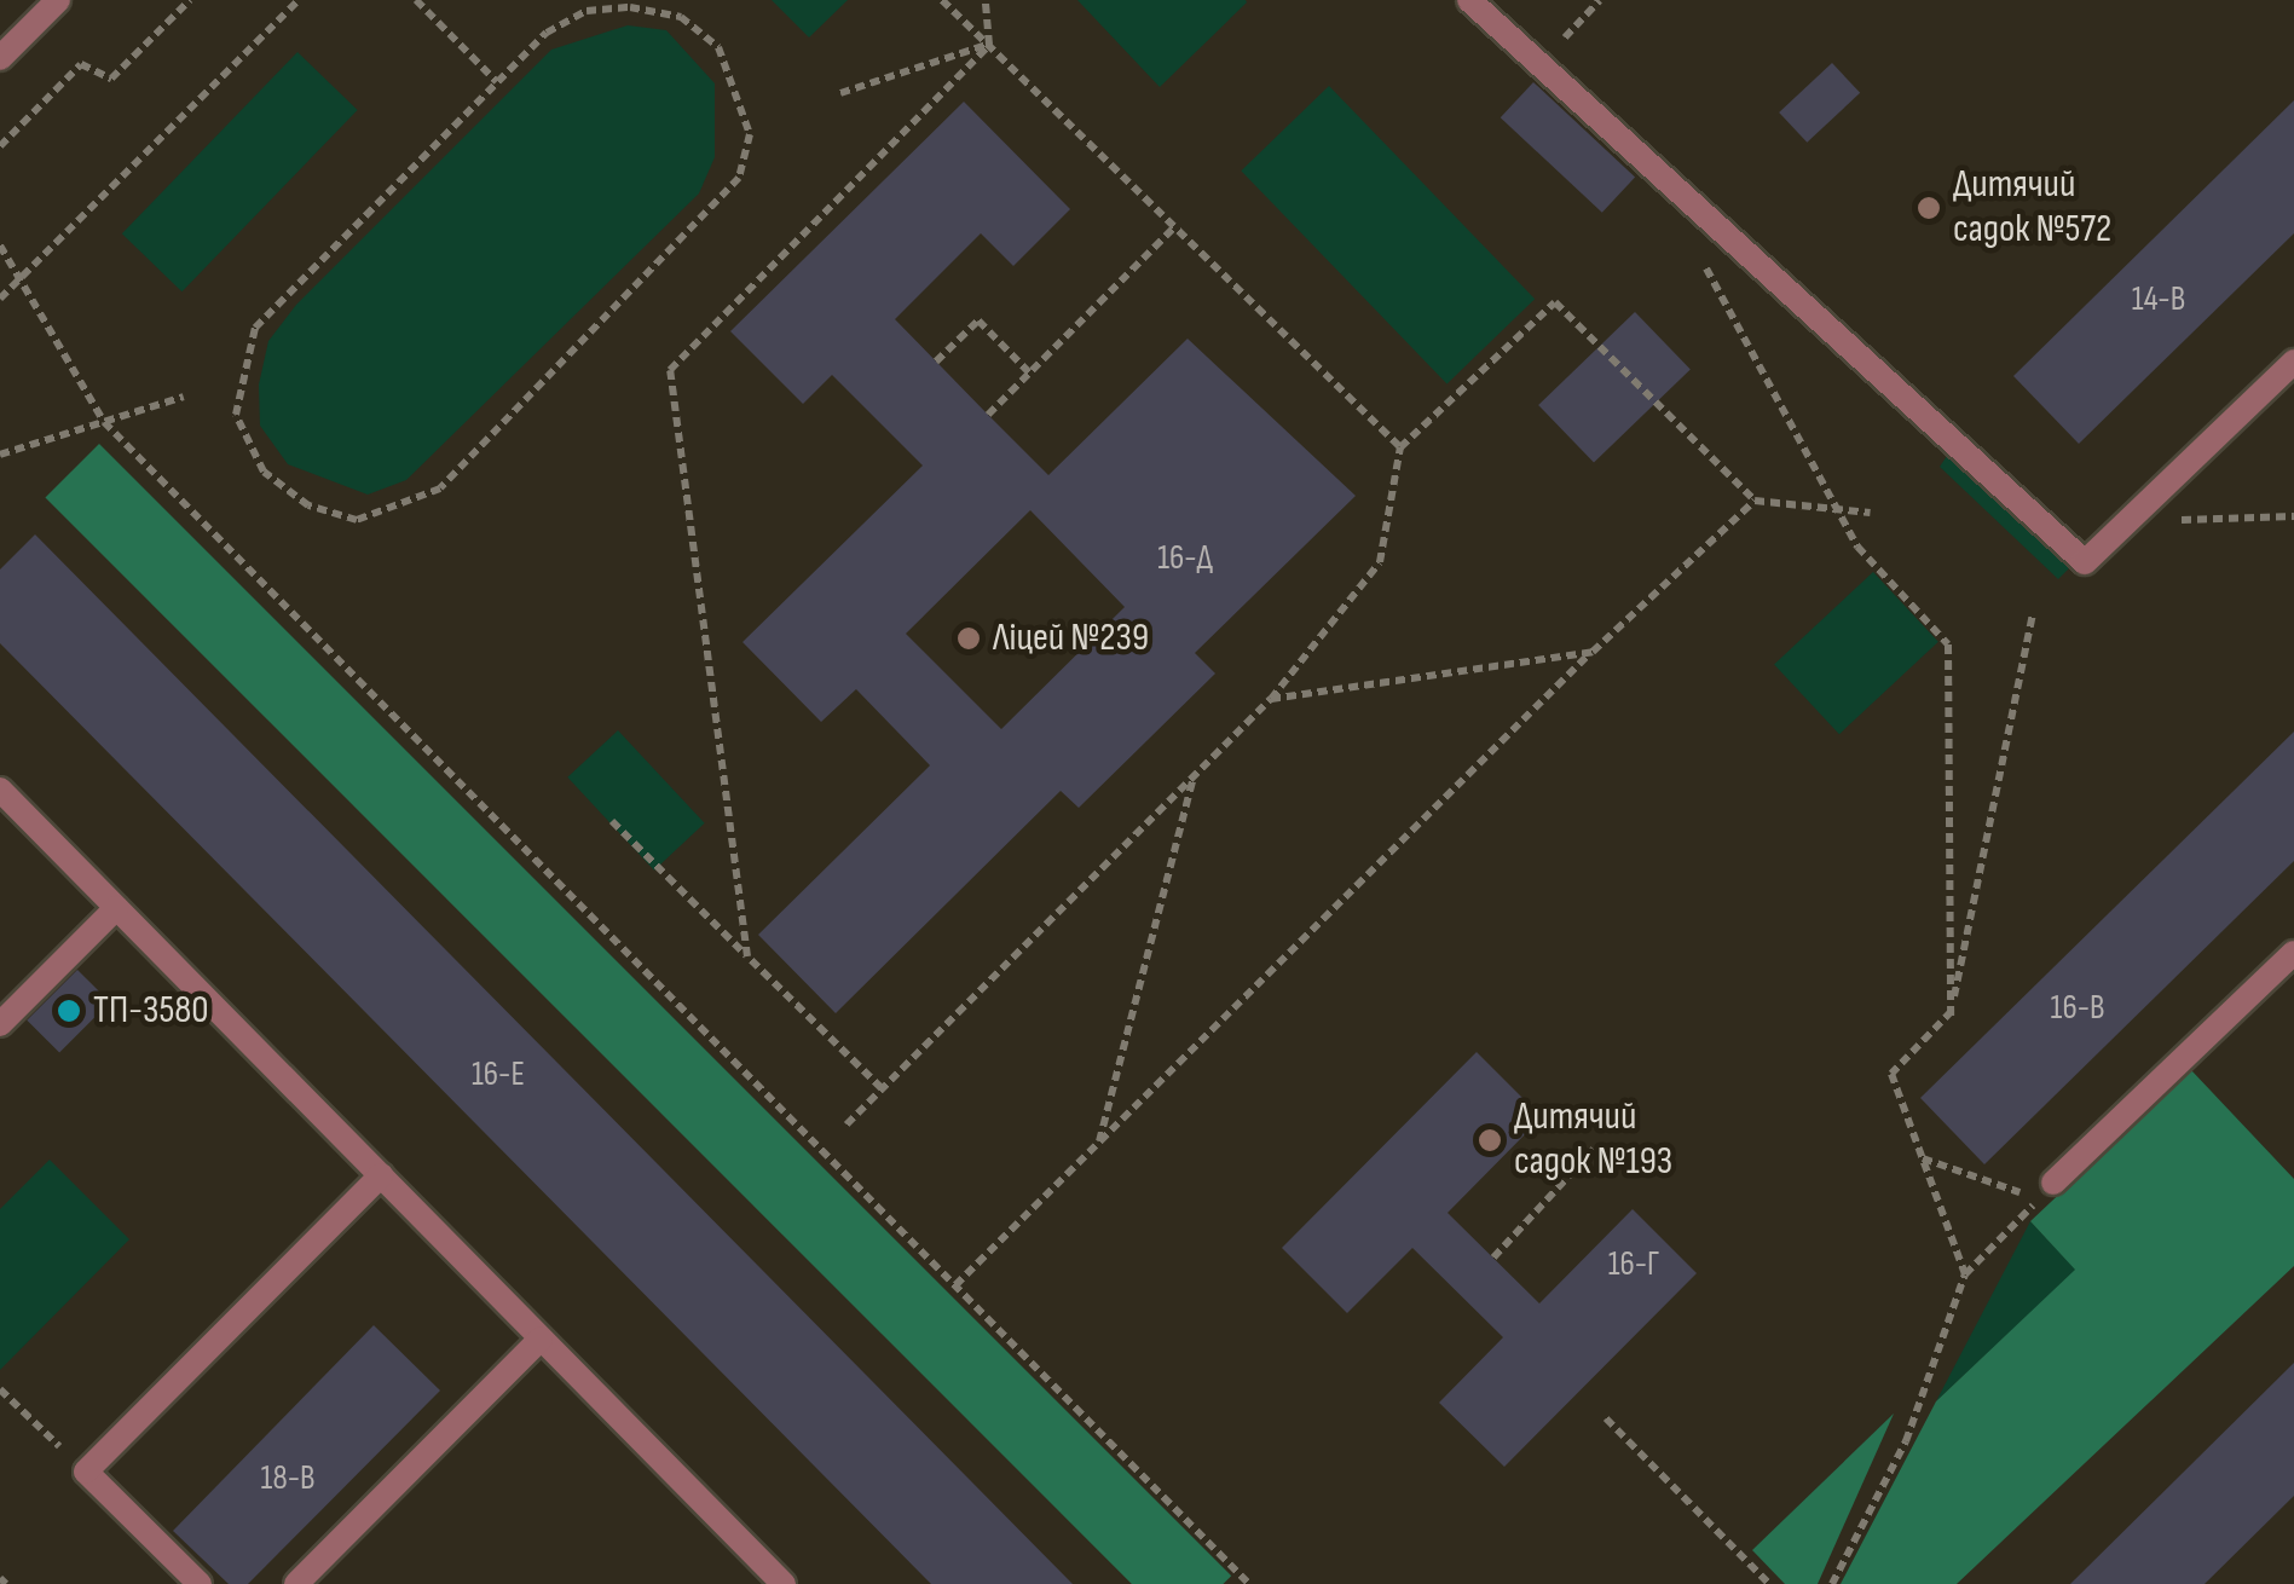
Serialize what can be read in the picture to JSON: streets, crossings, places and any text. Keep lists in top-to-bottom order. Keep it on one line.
{"places":["Дитячий садок №572","Ліцей №239","ТП-3580","Дитячий садок №193"],"house_numbers":["14-В","16-Д","16-В","16-Е","16-Г","18-В"]}
